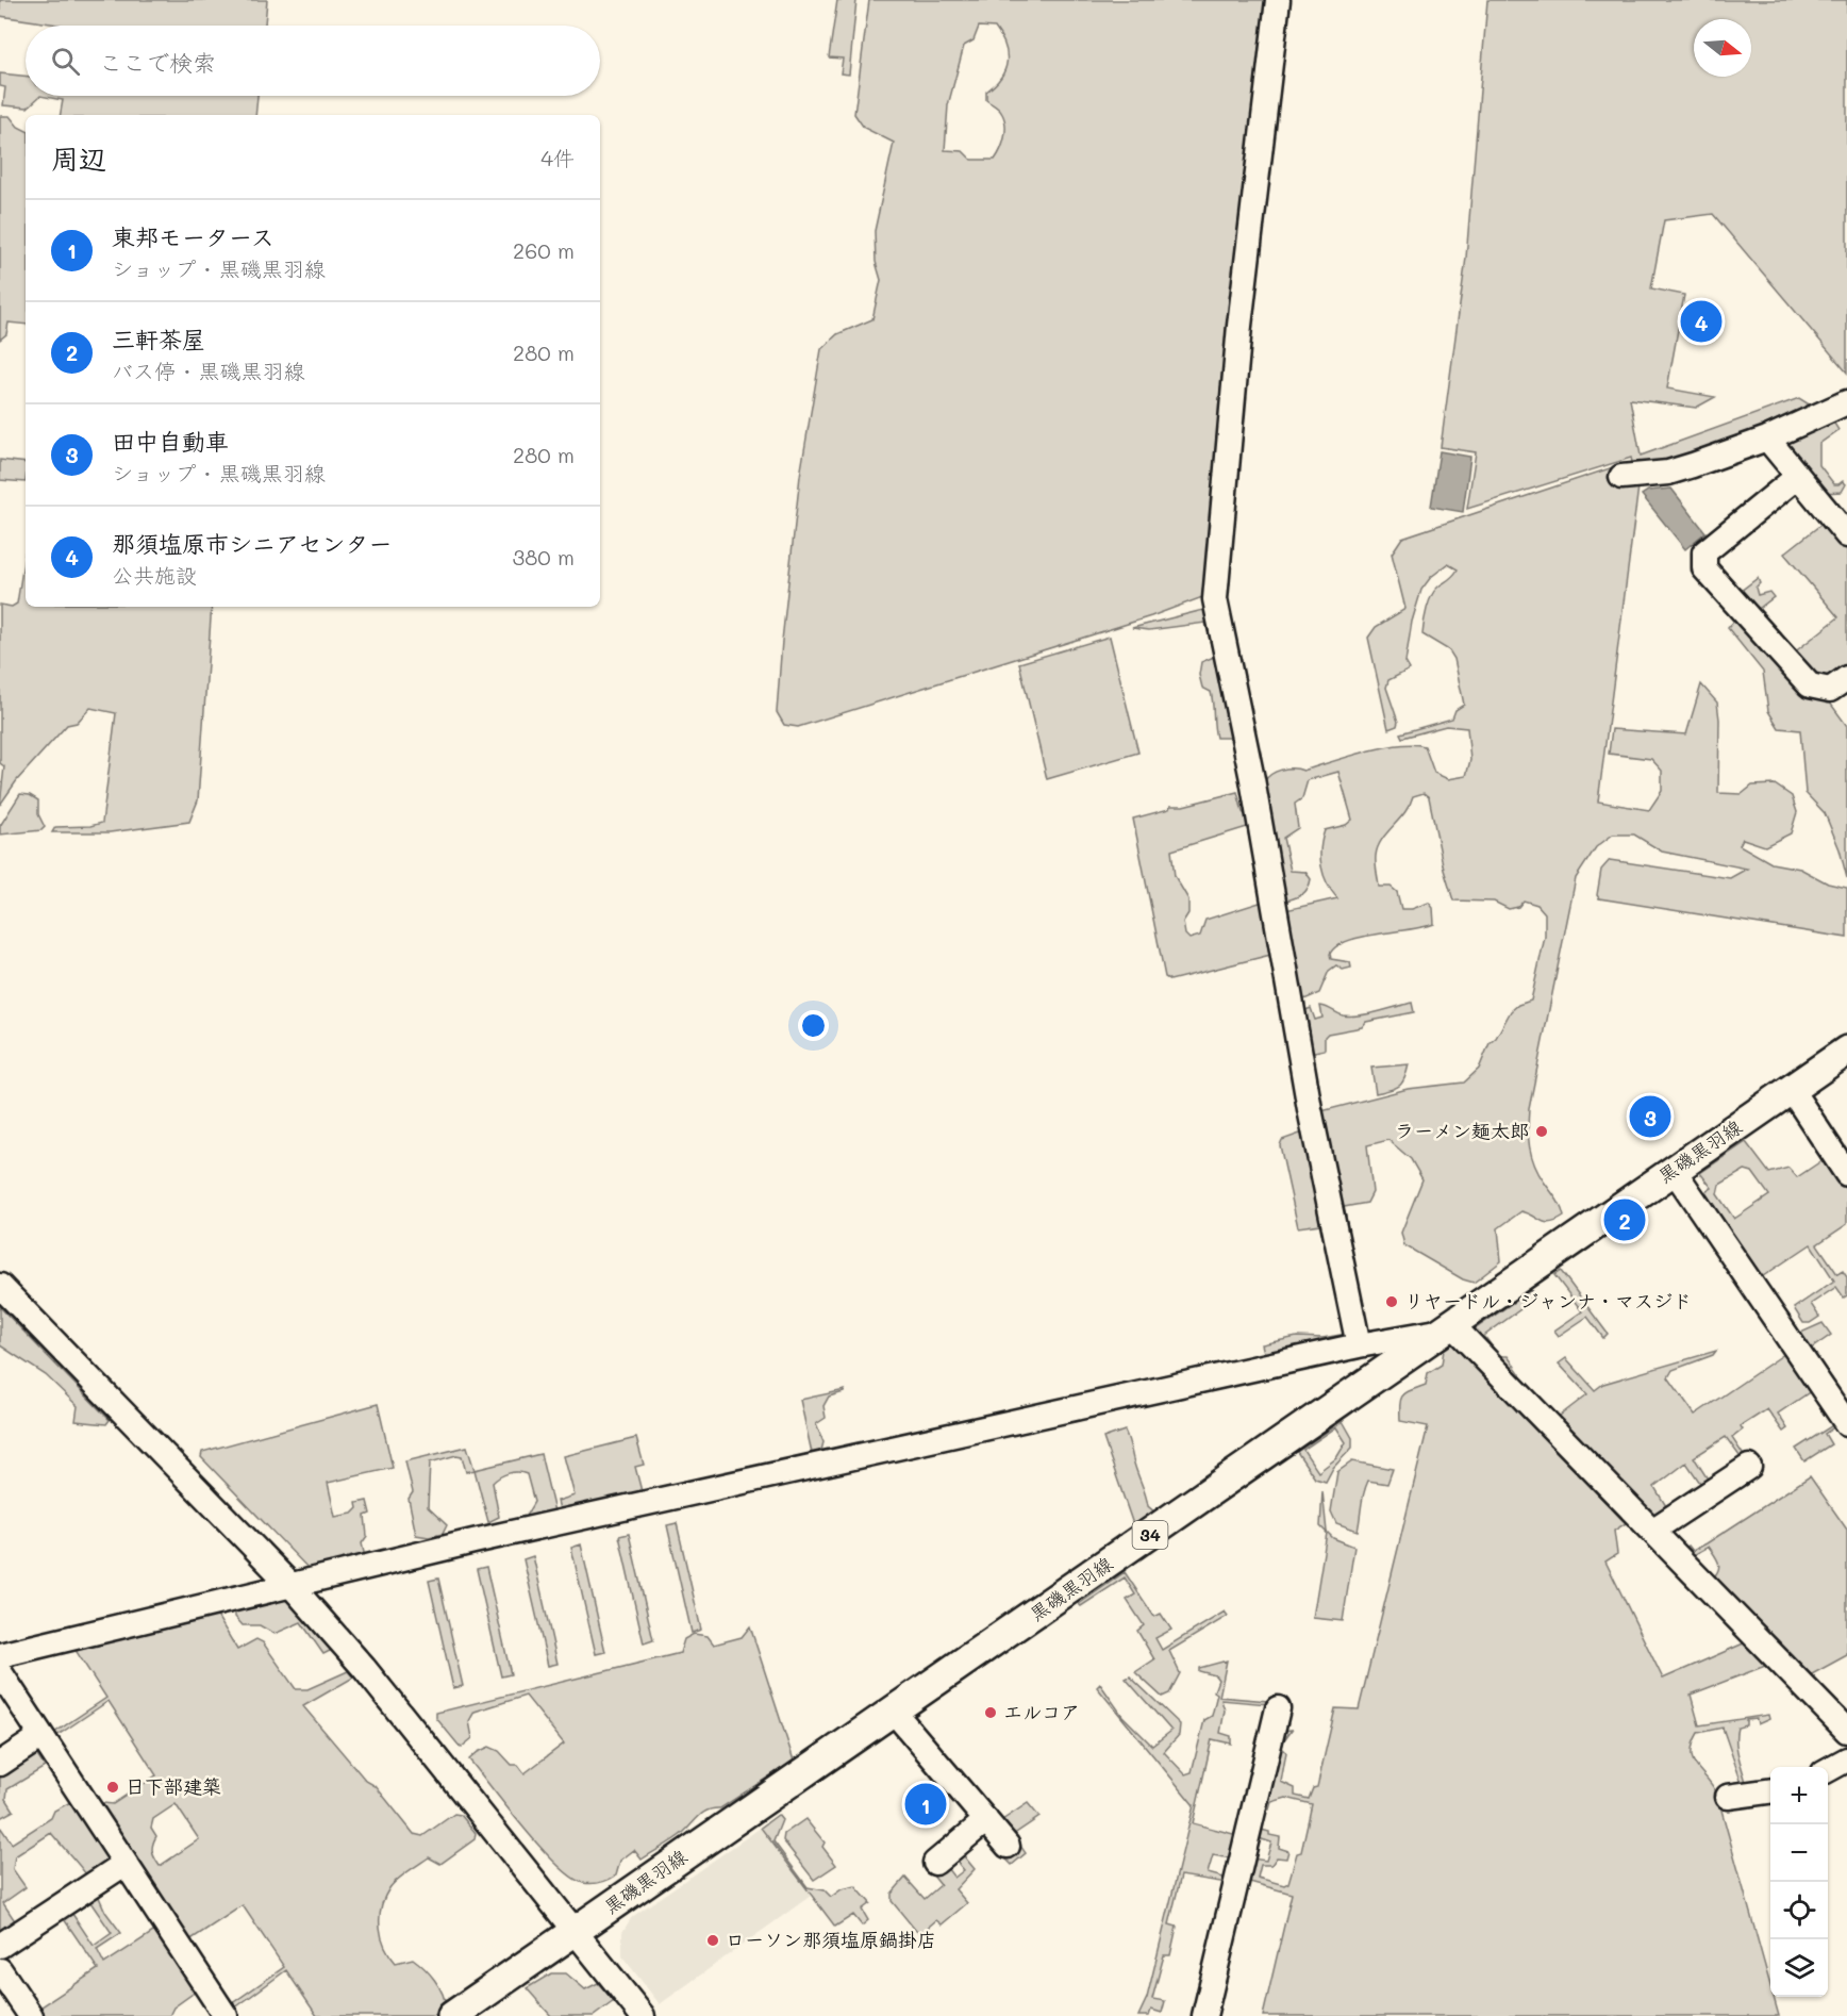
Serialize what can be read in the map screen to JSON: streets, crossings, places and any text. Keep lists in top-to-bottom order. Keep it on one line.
{"streets":{"main road":["黒磯黒羽線","34"]},"places":["ラーメン麺太郎","リヤードル・ジャンナ・マスジド","エルコア","日下部建築","ローソン那須塩原鍋掛店"],"north":"right","page":{"search":"ここで検索","heading":["周辺","4件"],"list":[{"mark":"1","name":"東邦モータース","note":"ショップ · 黒磯黒羽線","value":"260 m"},{"mark":"2","name":"三軒茶屋","note":"バス停 · 黒磯黒羽線","value":"280 m"},{"mark":"3","name":"田中自動車","note":"ショップ · 黒磯黒羽線","value":"280 m"},{"mark":"4","name":"那須塩原市シニアセンター","note":"公共施設","value":"380 m"}],"pins":["4","3","2","1"],"map_buttons":["+","−"]}}
